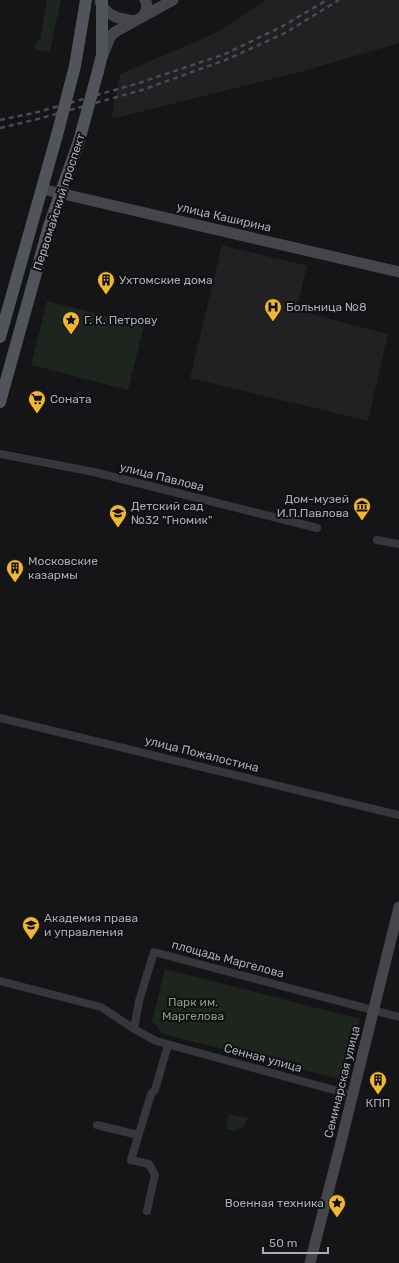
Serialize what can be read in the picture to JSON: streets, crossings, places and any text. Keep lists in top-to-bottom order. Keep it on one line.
{"streets":{"main road":["Первомайский проспект","улица Каширина","Семинарская улица"],"street":["улица Павлова","улица Пожалостина","площадь Маргелова","Сенная улица"]},"crossings":[["Первомайский проспект","улица Каширина"],["площадь Маргелова","Сенная улица"],["площадь Маргелова","Семинарская улица"],["Сенная улица","Семинарская улица"]],"parks":["Парк им. Маргелова"],"places":{"building":["Ухтомские дома","Московские казармы","КПП"],"hospital":["Больница №8"],"place":["Г. К. Петрову","Военная техника"],"supermarket":["Соната"],"museum":["Дом-музей И.П.Павлова"],"school or university":["Детский сад №32 \"Гномик\"","Академия права и управления"]},"scale_bar":"50 m"}
